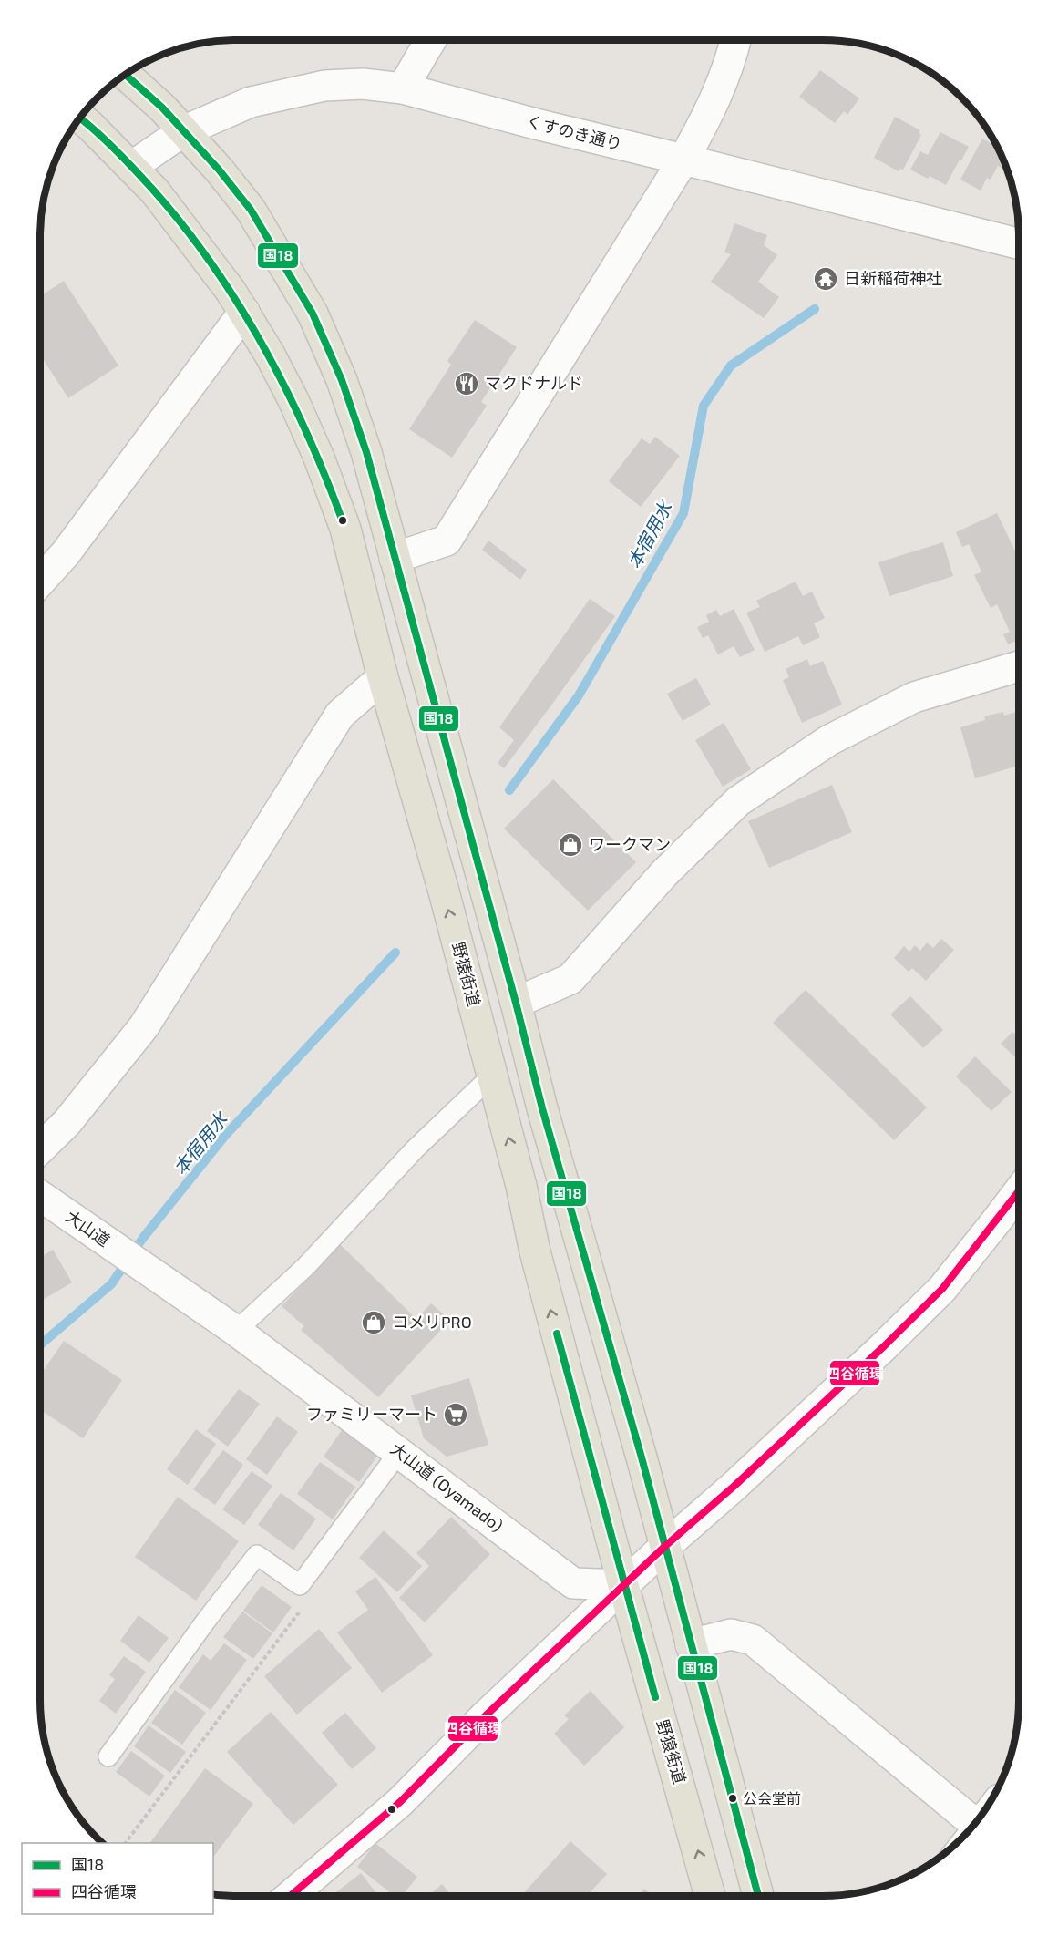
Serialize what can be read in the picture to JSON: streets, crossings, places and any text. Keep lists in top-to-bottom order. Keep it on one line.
{"streets":{"main road":["野猿街道"],"street":["くすのき通り","大山道","大山道 (Oyamado)"]},"crossings":[["くすのき通り","野猿街道"],["野猿街道","大山道 (Oyamado)"],["大山道","大山道 (Oyamado)"]],"water":["本宿用水"],"places":{"temple":["日新稲荷神社"],"restaurant":["マクドナルド"],"shop":["ワークマン","コメリPRO"],"supermarket":["ファミリーマート"],"other":["公会堂前"]},"lines":["transit line 国18","transit line 四谷循環"],"legend":["国18","四谷循環"]}
